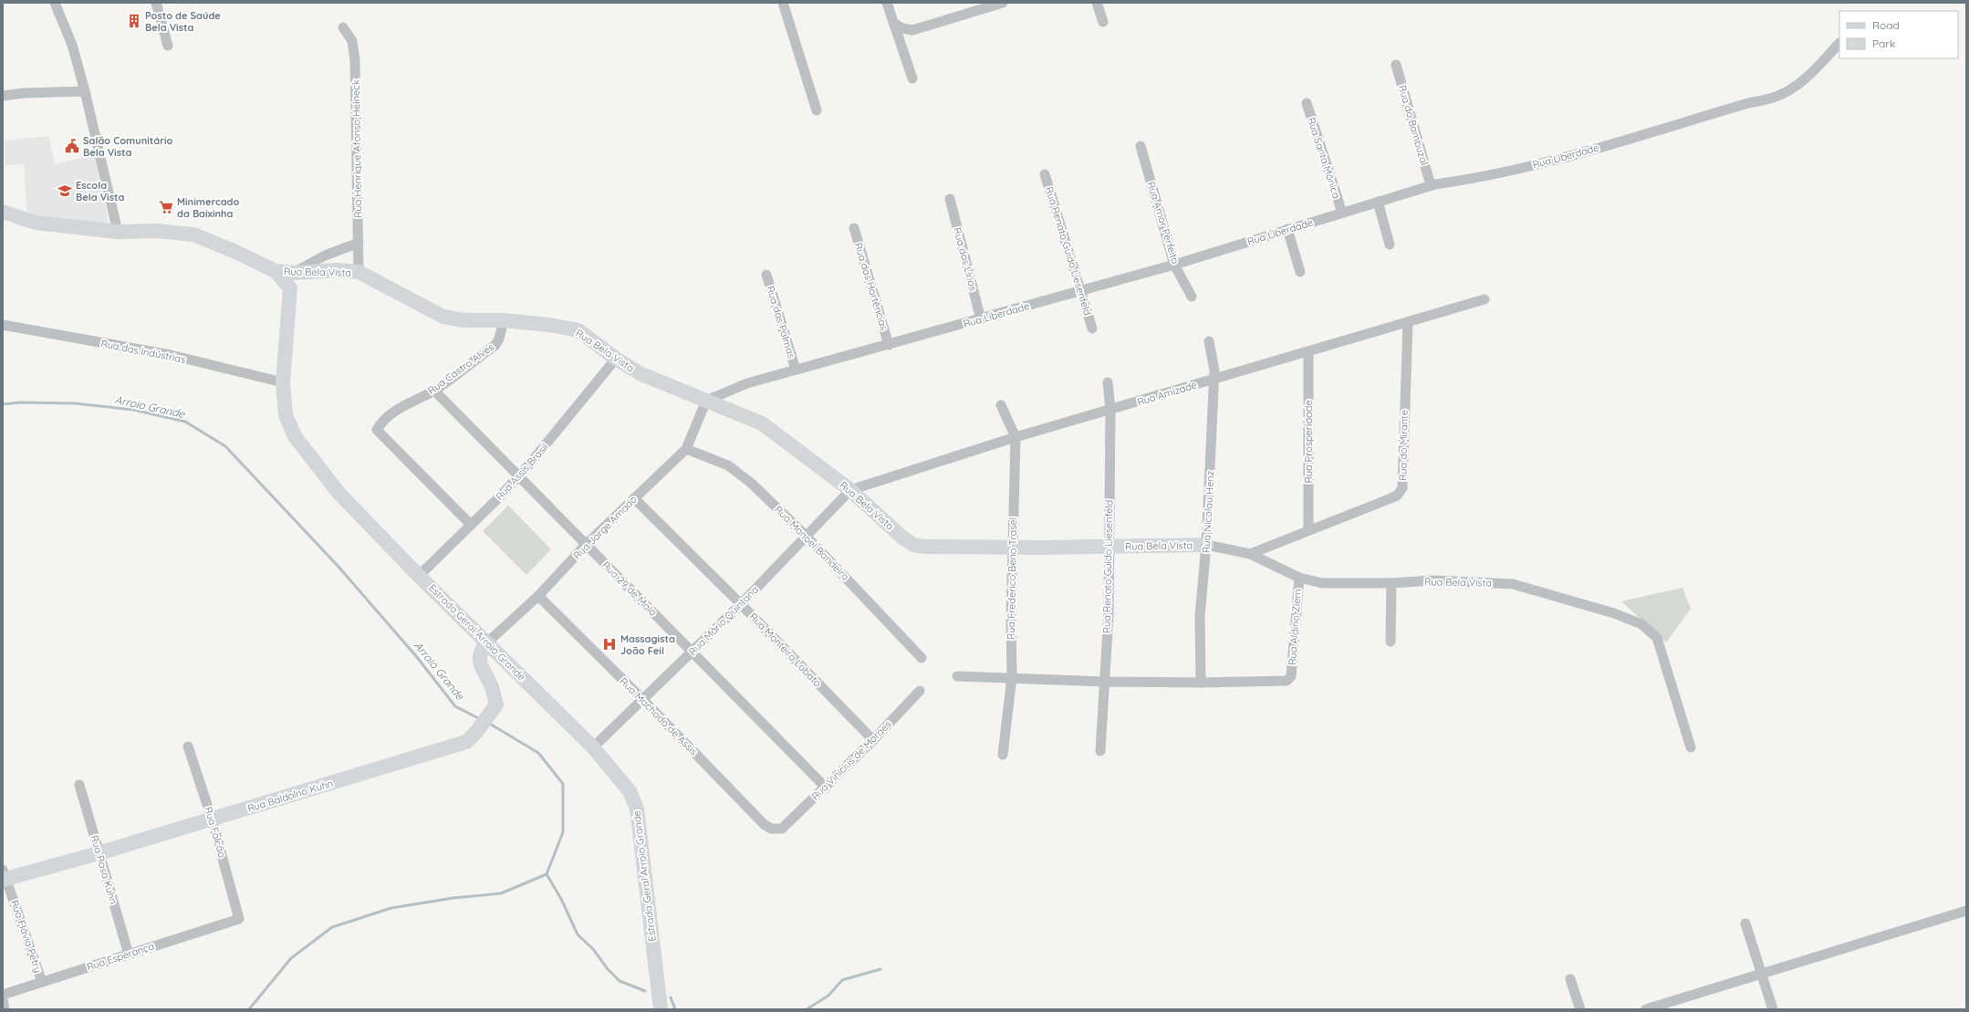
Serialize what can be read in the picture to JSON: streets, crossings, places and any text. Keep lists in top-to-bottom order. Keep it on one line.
{"streets":{"street":["Rua do Bambuzal","Rua Henrique Afonso Heineck","Rua Liberdade","Rua Santa Mônica","Rua Amor Perfeito","Rua Renato Guido Liesenfeld","Rua dos Lírios","Rua Bela Vista","Rua das Hortências","Rua das Palmas","Rua das Indústrias","Rua Castro Alves","Rua Amizade","Rua Prosperidade","Rua do Mirante","Rua Assis Brasil","Rua Nicolau Henz","Rua Jorge Amado","Rua Manoel Bandeira","Rua Frederico Beno Trasel","Rua 29 de Maio","Rua Mário Quintana","Rua Aldino Ziem","Estrada Geral Arroio Grande","Rua Monteiro Lobato","Rua Machado de Assis","Rua Vinícius de Moraes","Rua Baldoíno Kuhn","Rua Falcão","Rua Rosa Kuhn","Rua Flávia Petry","Rua Esperança"]},"crossings":[["Rua do Bambuzal","Rua Liberdade"],["Rua Henrique Afonso Heineck","Rua Bela Vista"],["Rua Liberdade","Rua Santa Mônica"],["Rua Liberdade","Rua Amor Perfeito"],["Rua Liberdade","Rua Renato Guido Liesenfeld"],["Rua Liberdade","Rua dos Lírios"],["Rua Liberdade","Rua Bela Vista"],["Rua Liberdade","Rua das Hortências"],["Rua Liberdade","Rua das Palmas"],["Rua Liberdade","Rua Jorge Amado"],["Rua Renato Guido Liesenfeld","Rua Bela Vista"],["Rua Renato Guido Liesenfeld","Rua Amizade"],["Rua Bela Vista","Rua Castro Alves"],["Rua Bela Vista","Rua Amizade"],["Rua Bela Vista","Rua do Mirante"],["Rua Bela Vista","Rua Assis Brasil"],["Rua Bela Vista","Rua Nicolau Henz"],["Rua Bela Vista","Rua Jorge Amado"],["Rua Bela Vista","Rua Frederico Beno Trasel"],["Rua Bela Vista","Rua Mário Quintana"],["Rua Bela Vista","Rua Aldino Ziem"],["Rua Bela Vista","Estrada Geral Arroio Grande"],["Rua das Indústrias","Estrada Geral Arroio Grande"],["Rua Castro Alves","Rua Assis Brasil"],["Rua Castro Alves","Rua 29 de Maio"],["Rua Amizade","Rua Prosperidade"],["Rua Amizade","Rua do Mirante"],["Rua Amizade","Rua Nicolau Henz"],["Rua Amizade","Rua Frederico Beno Trasel"],["Rua Amizade","Rua Mário Quintana"],["Rua Prosperidade","Rua do Mirante"],["Rua Assis Brasil","Rua 29 de Maio"],["Rua Assis Brasil","Estrada Geral Arroio Grande"],["Rua Nicolau Henz","Rua Aldino Ziem"],["Rua Jorge Amado","Rua Manoel Bandeira"],["Rua Jorge Amado","Rua 29 de Maio"],["Rua Jorge Amado","Estrada Geral Arroio Grande"],["Rua Jorge Amado","Rua Monteiro Lobato"],["Rua Jorge Amado","Rua Machado de Assis"],["Rua Jorge Amado","Rua Baldoíno Kuhn"],["Rua Manoel Bandeira","Rua Mário Quintana"],["Rua 29 de Maio","Rua Mário Quintana"],["Rua 29 de Maio","Rua Vinícius de Moraes"],["Rua Mário Quintana","Estrada Geral Arroio Grande"],["Rua Mário Quintana","Rua Monteiro Lobato"],["Rua Mário Quintana","Rua Machado de Assis"],["Estrada Geral Arroio Grande","Rua Baldoíno Kuhn"],["Rua Monteiro Lobato","Rua Vinícius de Moraes"],["Rua Machado de Assis","Rua Vinícius de Moraes"],["Rua Baldoíno Kuhn","Rua Falcão"],["Rua Baldoíno Kuhn","Rua Rosa Kuhn"],["Rua Baldoíno Kuhn","Rua Flávia Petry"],["Rua Falcão","Rua Esperança"],["Rua Rosa Kuhn","Rua Esperança"],["Rua Flávia Petry","Rua Esperança"]],"water":["Arroio Grande"],"places":{"building":["Posto de Saúde Bela Vista"],"public building":["Salão Comunitário Bela Vista"],"school or university":["Escola Bela Vista"],"supermarket":["Minimercado da Baixinha"],"hospital":["Massagista João Feil"]},"legend":["Road","Park"]}
